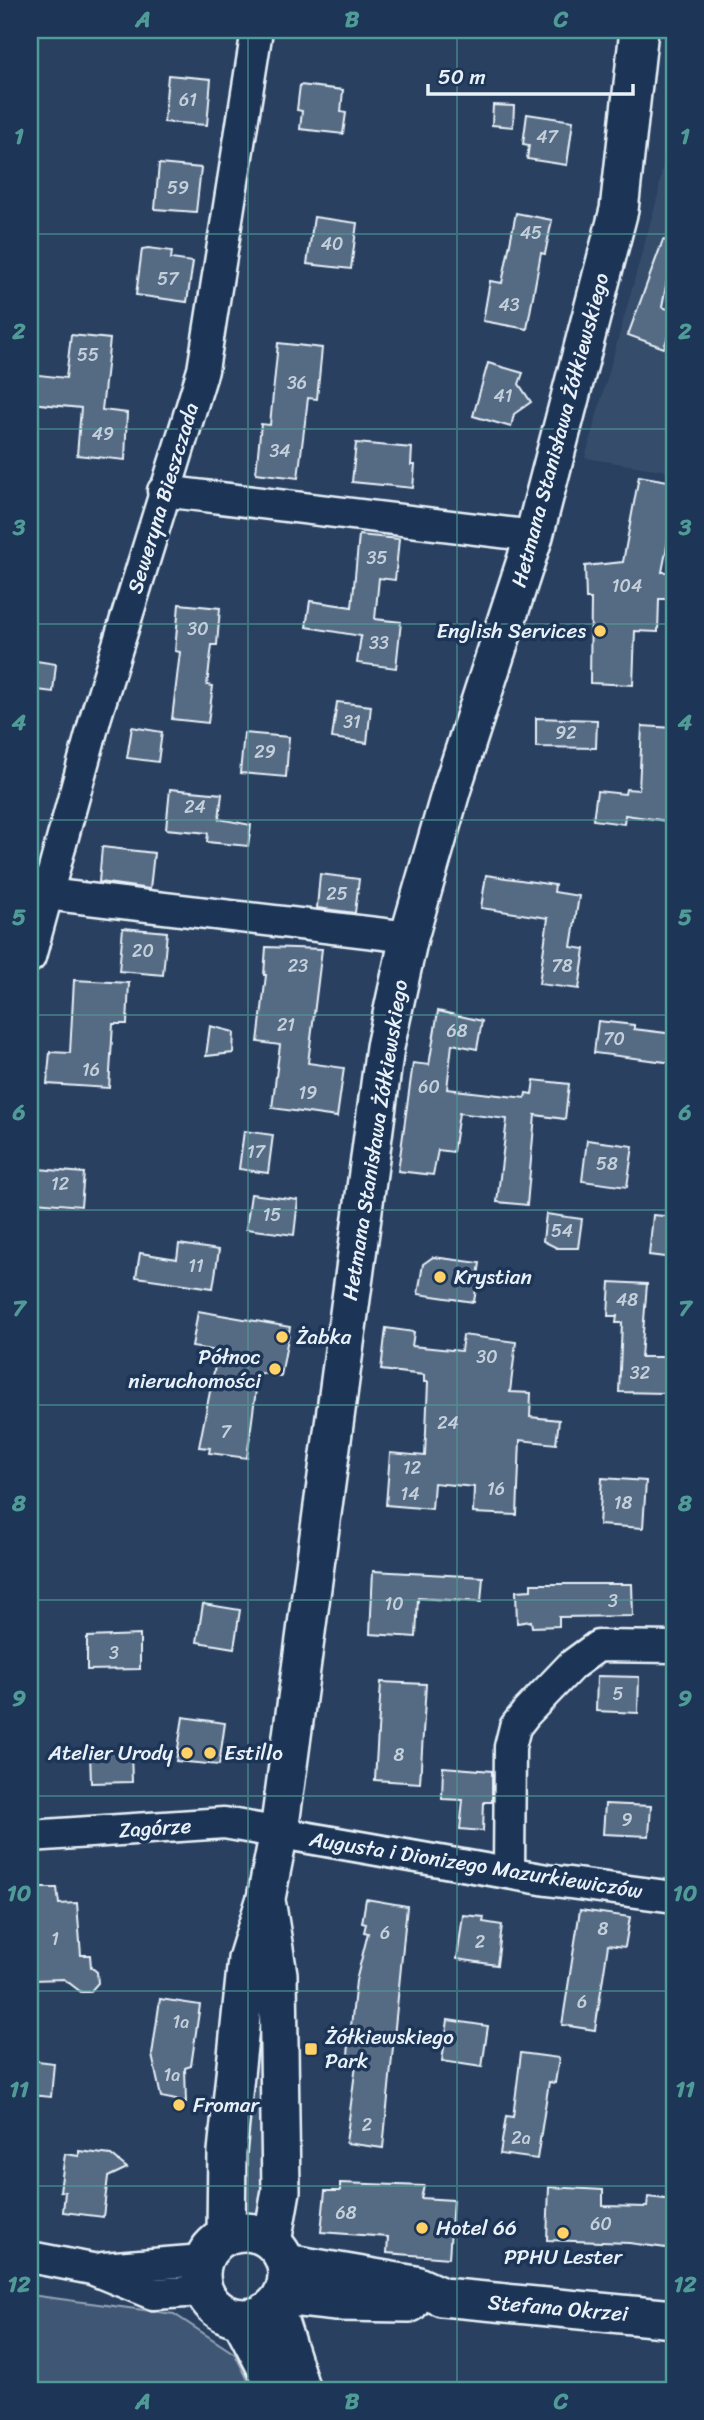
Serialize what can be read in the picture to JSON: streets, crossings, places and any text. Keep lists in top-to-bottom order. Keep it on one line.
{"streets":{"street":["Hetmana Stanisława Żółkiewskiego","Seweryna Bieszczada","Zagórze","Augusta i Dionizego Mazurkiewiczów","Stefana Okrzei"]},"crossings":[["Hetmana Stanisława Żółkiewskiego","Zagórze"],["Hetmana Stanisława Żółkiewskiego","Augusta i Dionizego Mazurkiewiczów"],["Hetmana Stanisława Żółkiewskiego","Stefana Okrzei"],["Zagórze","Augusta i Dionizego Mazurkiewiczów"]],"places":{"other":["English Services","Krystian","Żabka","Północ nieruchomości","Atelier Urody","Estillo","Fromar","Hotel 66","PPHU Lester"],"transit":["Żółkiewskiego Park"]},"house_numbers":["61","47","59","45","40","57","43","55","36","41","49","34","35","104","30","33","31","92","29","24","25","20","23","78","21","68","70","16","60","19","17","58","12","15","54","11","48","30","32","24","7","12","16","14","18","3","10","3","5","8","9","8","6","1","2","6","1a","1a","2","2a","68","60"],"scale_bar":"50 m","grid":{"columns":["A","B","C"],"rows":["1","2","3","4","5","6","7","8","9","10","11","12"]}}
